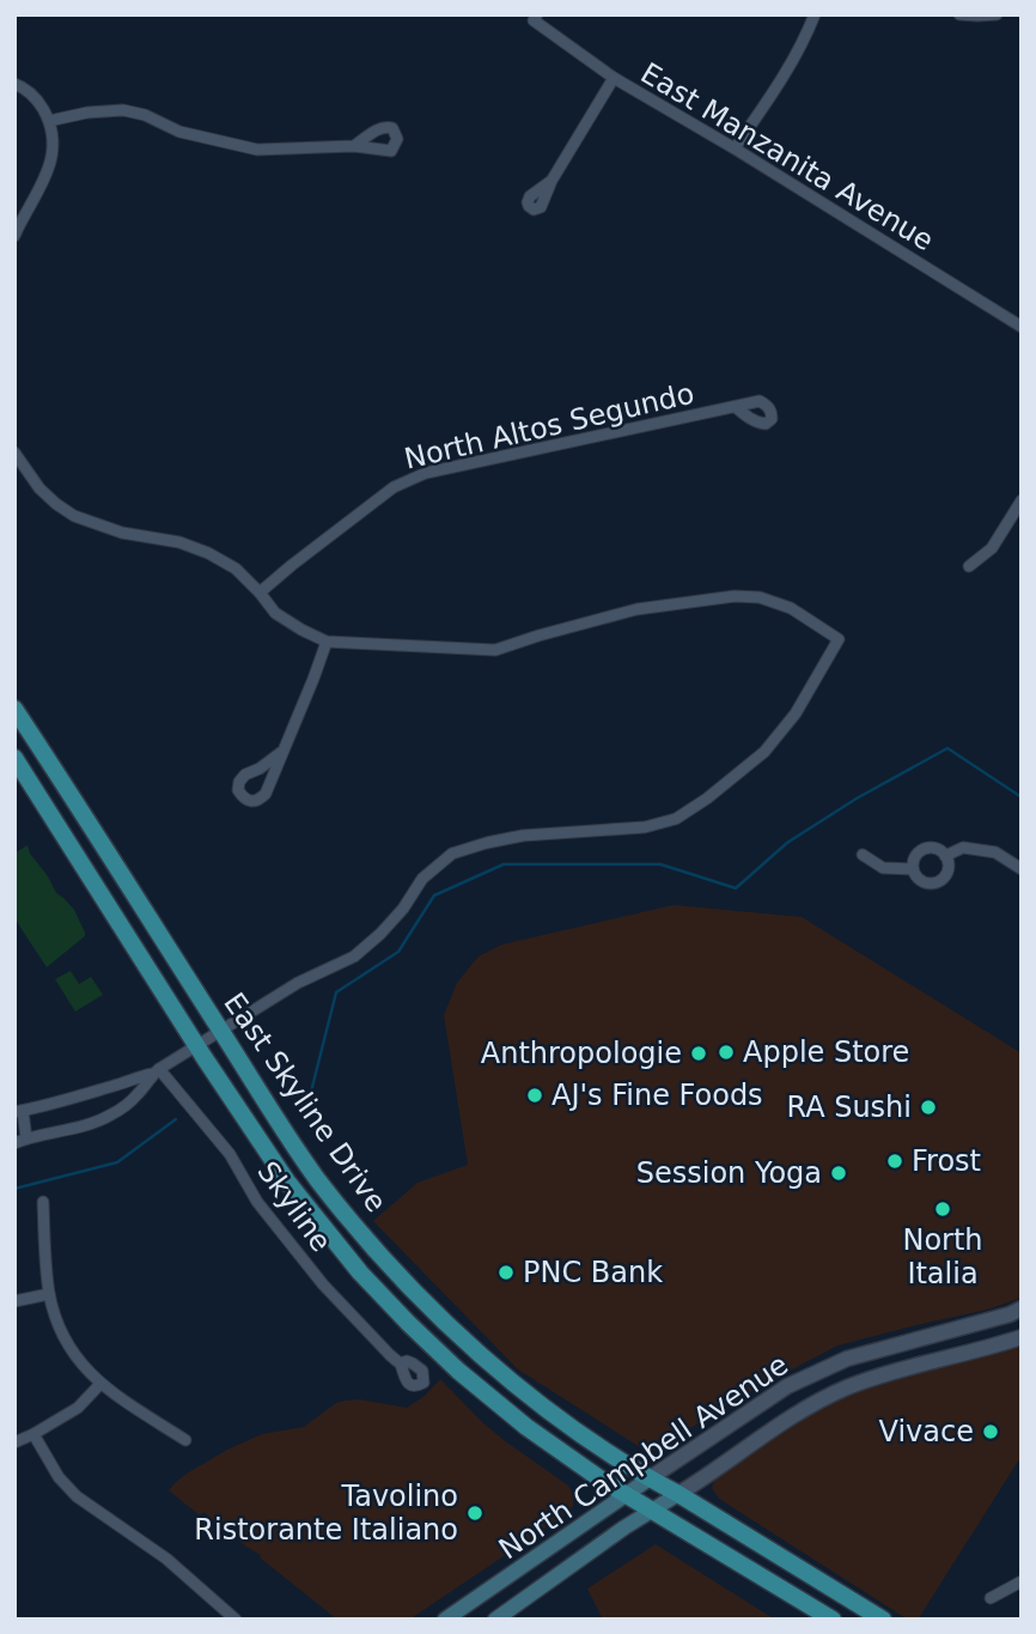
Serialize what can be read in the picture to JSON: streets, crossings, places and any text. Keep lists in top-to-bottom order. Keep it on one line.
{"streets":{"main road":["East Skyline Drive","North Campbell Avenue"],"street":["East Manzanita Avenue","North Altos Segundo","Skyline"]},"crossings":[["East Skyline Drive","North Campbell Avenue"]],"places":["Apple Store","Anthropologie","AJ's Fine Foods","RA Sushi","Frost","Session Yoga","North Italia","PNC Bank","Vivace","Tavolino Ristorante Italiano"]}
